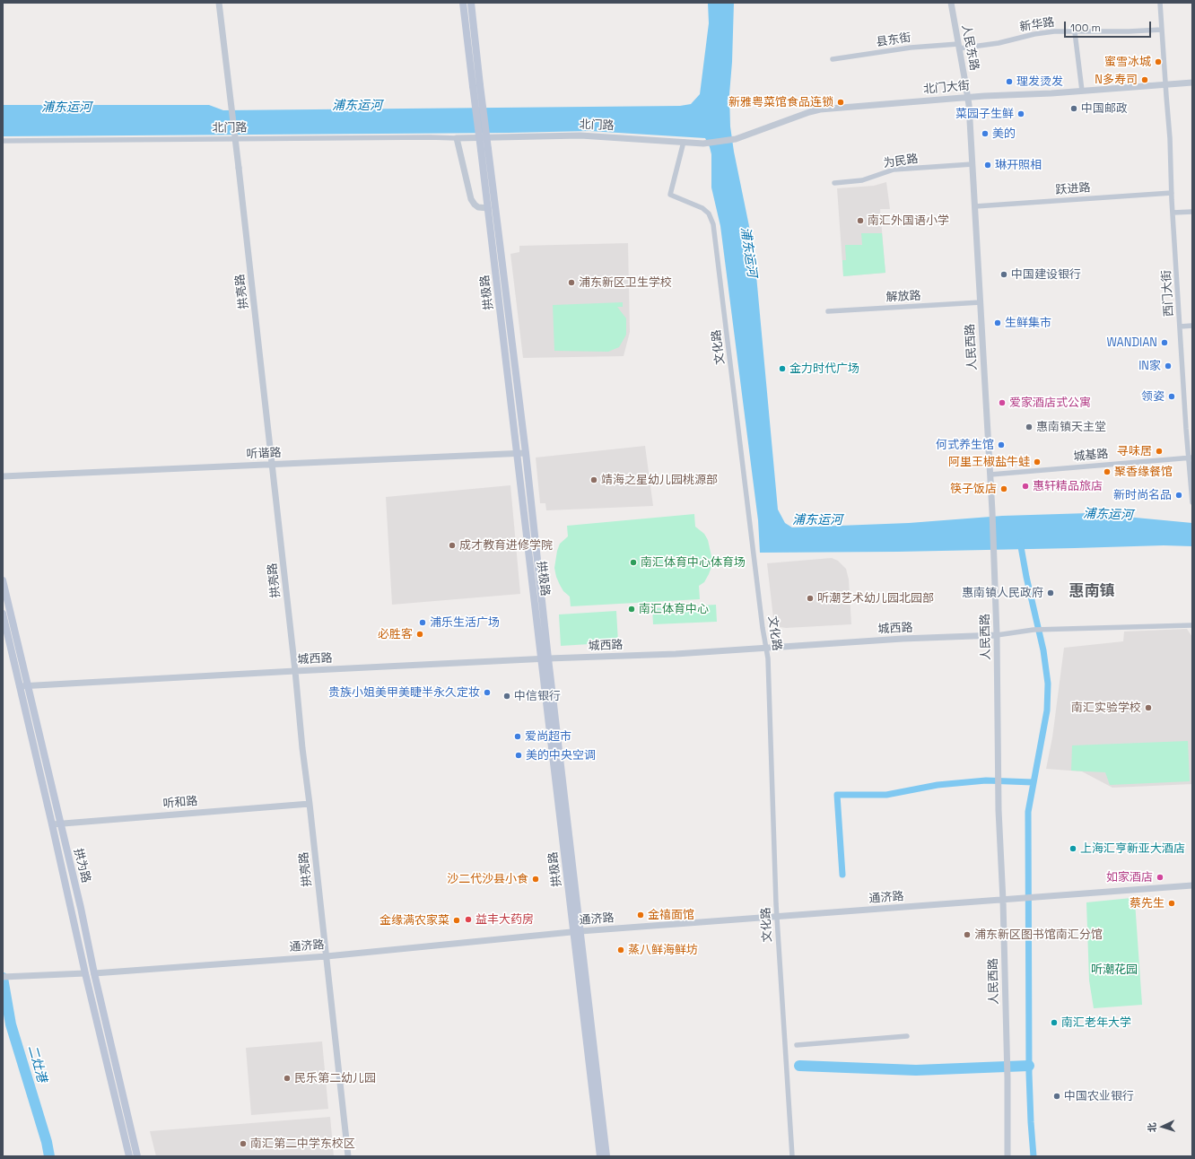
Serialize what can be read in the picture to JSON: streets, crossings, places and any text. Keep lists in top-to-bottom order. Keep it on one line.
{"streets":{"main road":["拱极路","拱为路"],"street":["新华路","县东街","人民东路","北门大街","北门路","为民路","跃进路","拱亮路","西门大街","解放路","文化路","人民西路","听谐路","城基路","城西路","听和路","通济路"]},"crossings":[["新华路","县东街"],["新华路","人民东路"],["新华路","西门大街"],["县东街","人民东路"],["人民东路","北门大街"],["人民东路","人民西路"],["北门大街","北门路"],["北门大街","西门大街"],["北门大街","人民西路"],["北门路","文化路"],["为民路","人民西路"],["跃进路","西门大街"],["跃进路","人民西路"],["拱亮路","听谐路"],["拱亮路","城西路"],["拱亮路","听和路"],["拱亮路","通济路"],["拱极路","听谐路"],["拱极路","城西路"],["拱极路","通济路"],["西门大街","城基路"],["解放路","人民西路"],["文化路","城西路"],["文化路","通济路"],["人民西路","城基路"],["人民西路","城西路"],["人民西路","通济路"],["城西路","拱为路"],["听和路","拱为路"],["拱为路","通济路"]],"districts":["惠南镇"],"water":["浦东运河","二灶港"],"parks":["听潮花园"],"places":["蜜雪冰城","N多寿司","理发烫发","新雅粤菜馆食品连锁","中国邮政","菜园子生鲜","美的","琳开照相","南汇外国语小学","中国建设银行","浦东新区卫生学校","生鲜集市","WANDIAN","IN家","金力时代广场","领姿","爱家酒店式公寓","惠南镇天主堂","何式养生馆","寻味居","阿里王椒盐牛蛙","聚香缘餐馆","靖海之星幼儿园桃源部","惠轩精品旅店","筷子饭店","新时尚名品","成才教育进修学院","南汇体育中心体育场","惠南镇人民政府","听潮艺术幼儿园北园部","南汇体育中心","浦乐生活广场","必胜客","贵族小姐美甲美睫半永久定妆","中信银行","南汇实验学校","爱尚超市","美的中央空调","上海汇亨新亚大酒店","如家酒店","沙二代沙县小食","蔡先生","金禧面馆","益丰大药房","金缘满农家菜","浦东新区图书馆南汇分馆","蒸八鲜海鲜坊","南汇老年大学","民乐第二幼儿园","中国农业银行","南汇第二中学东校区"],"scale_bar":"100 m","north":"left"}
